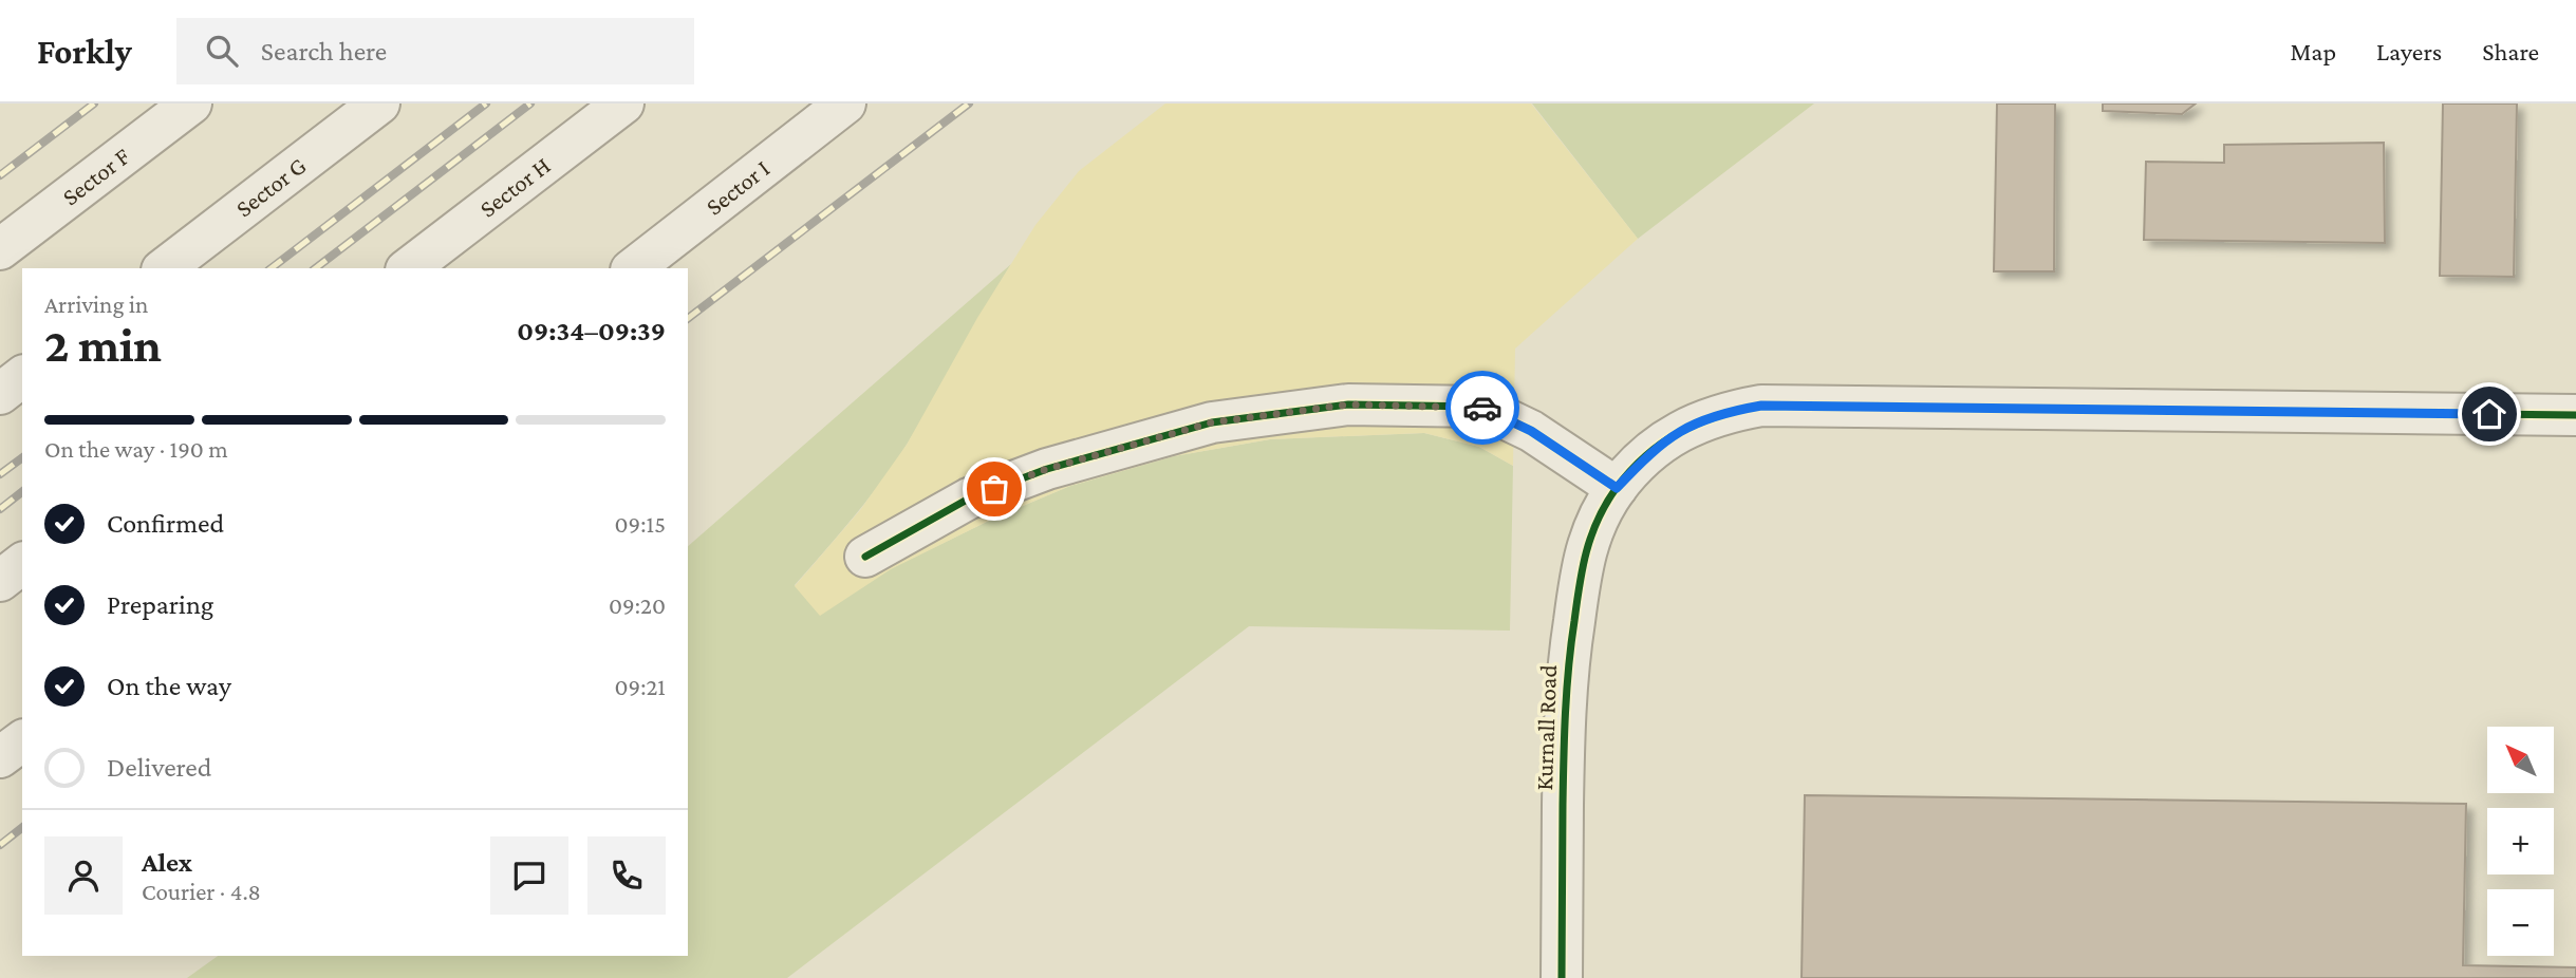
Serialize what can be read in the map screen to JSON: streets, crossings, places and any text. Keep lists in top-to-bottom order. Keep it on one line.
{"streets":{"street":["Sector F","Sector G","Sector H","Sector I","Kurnall Road"]},"north":"top left","page":{"header":"Forkly","search":"Search here","nav":["Map","Layers","Share"],"heading":["2 min","Arriving in","09:34–09:39"],"panel":["Alex","Courier · 4.8"],"bar":"On the way · 190 m","list":[["Confirmed","09:15"],["Preparing","09:20"],["On the way","09:21"],"Delivered"],"map_buttons":["+","−"]}}
